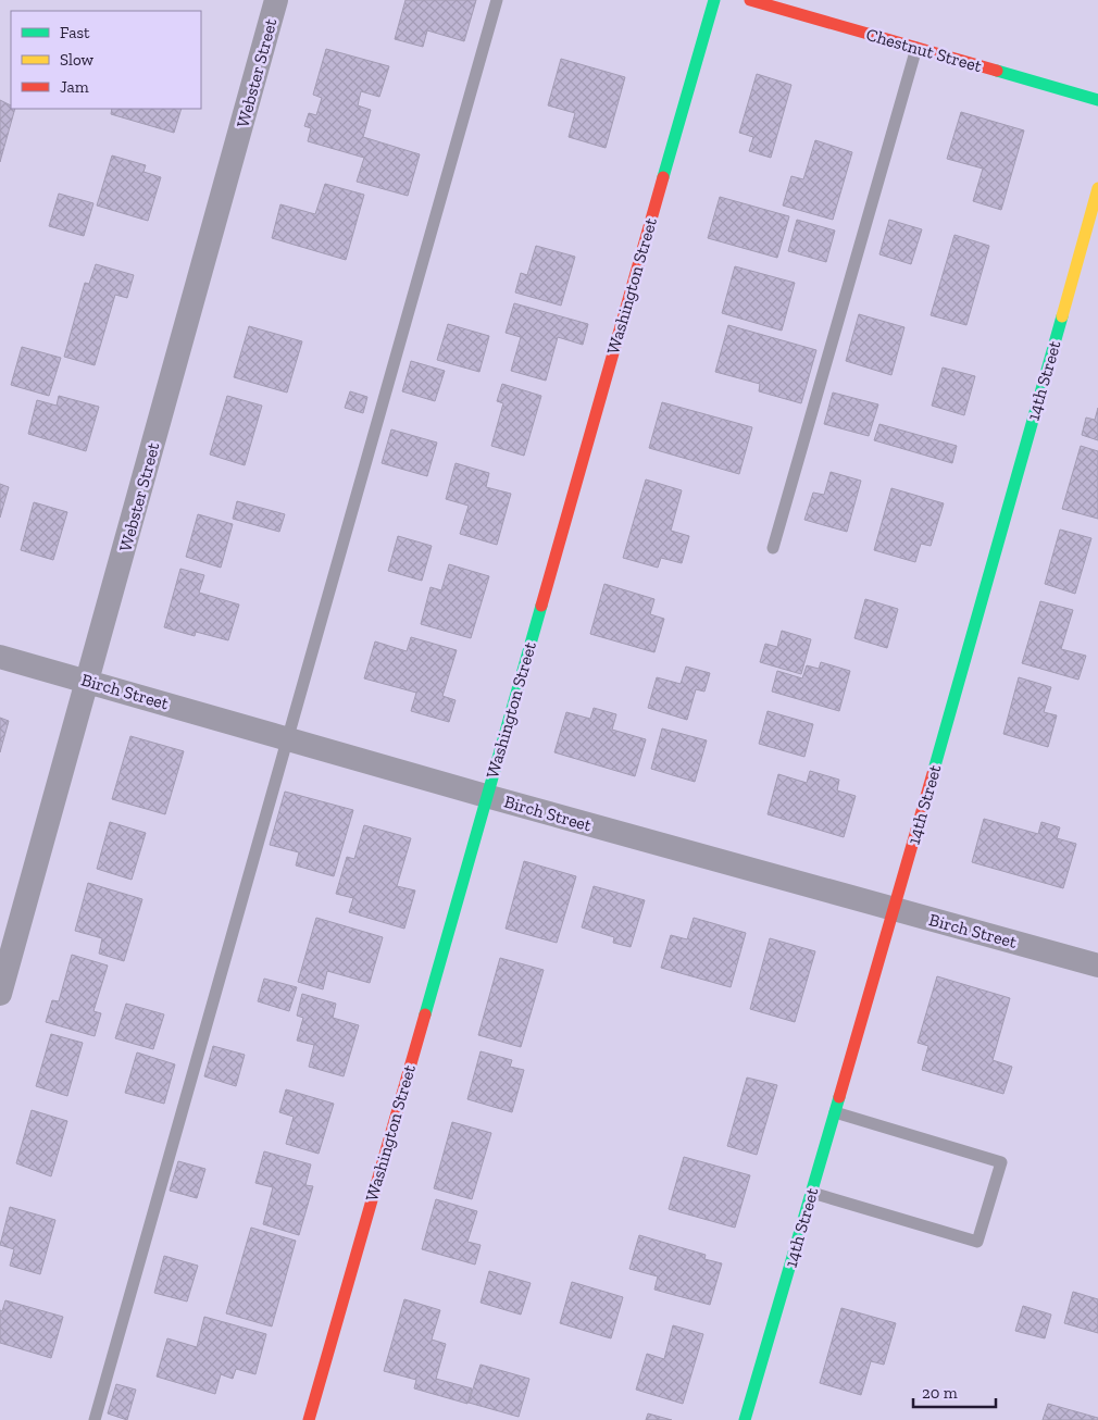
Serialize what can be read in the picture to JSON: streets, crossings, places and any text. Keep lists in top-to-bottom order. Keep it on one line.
{"streets":{"street":["Chestnut Street","Webster Street","Washington Street","14th Street","Birch Street"]},"crossings":[["Webster Street","Birch Street"],["Washington Street","Birch Street"],["14th Street","Birch Street"]],"legend":["Fast","Slow","Jam"],"scale_bar":"20 m"}
